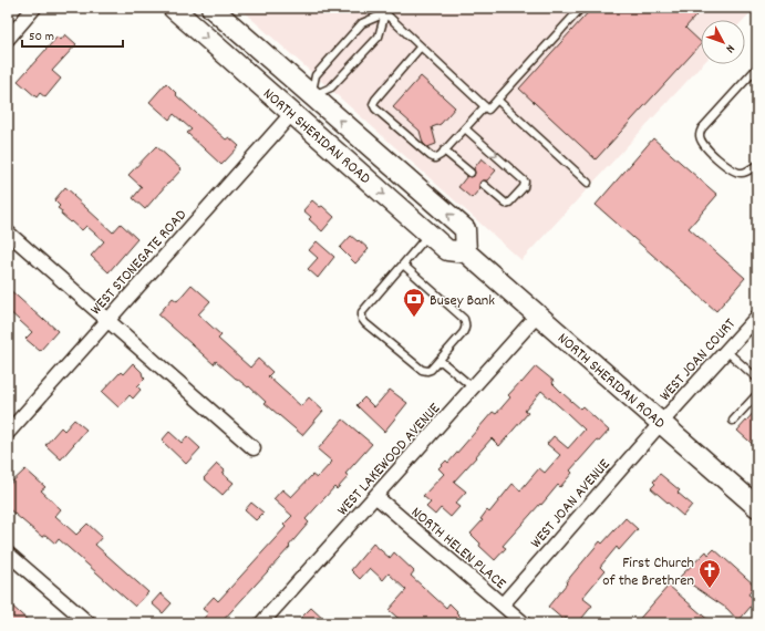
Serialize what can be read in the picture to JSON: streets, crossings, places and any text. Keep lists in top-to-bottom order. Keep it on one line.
{"streets":{"main road":["NORTH SHERIDAN ROAD"],"street":["WEST STONEGATE ROAD","WEST JOAN COURT","WEST LAKEWOOD AVENUE","WEST JOAN AVENUE","NORTH HELEN PLACE"]},"crossings":[["NORTH SHERIDAN ROAD","WEST STONEGATE ROAD"],["NORTH SHERIDAN ROAD","WEST JOAN COURT"],["NORTH SHERIDAN ROAD","WEST LAKEWOOD AVENUE"],["NORTH SHERIDAN ROAD","WEST JOAN AVENUE"],["WEST JOAN COURT","WEST JOAN AVENUE"],["WEST LAKEWOOD AVENUE","NORTH HELEN PLACE"],["WEST JOAN AVENUE","NORTH HELEN PLACE"]],"places":{"bank":["Busey Bank"],"church":["First Church of the Brethren"]},"scale_bar":"50 m","north":"bottom right"}
